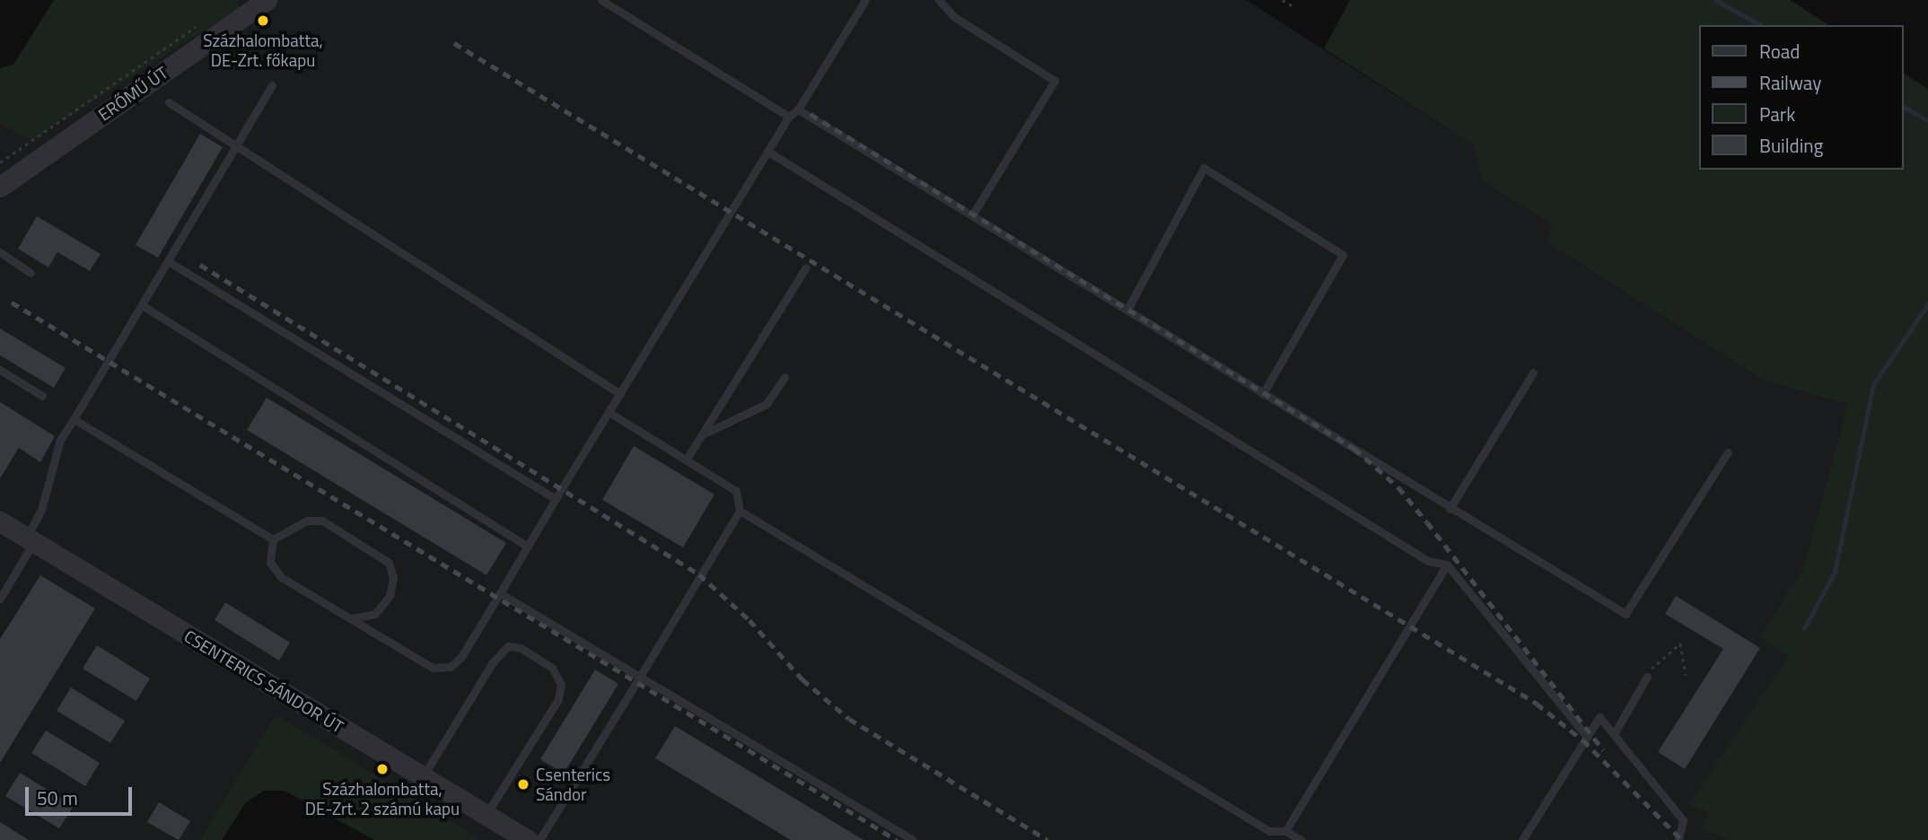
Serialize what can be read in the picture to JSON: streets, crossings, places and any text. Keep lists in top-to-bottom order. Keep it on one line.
{"streets":{"street":["ERŐMŰ ÚT","CSENTERICS SÁNDOR ÚT"]},"places":["Százhalombatta, DE-Zrt. főkapu","Százhalombatta, DE-Zrt. 2 számú kapu","Csenterics Sándor"],"legend":["Road","Railway","Park","Building"],"scale_bar":"50 m"}
